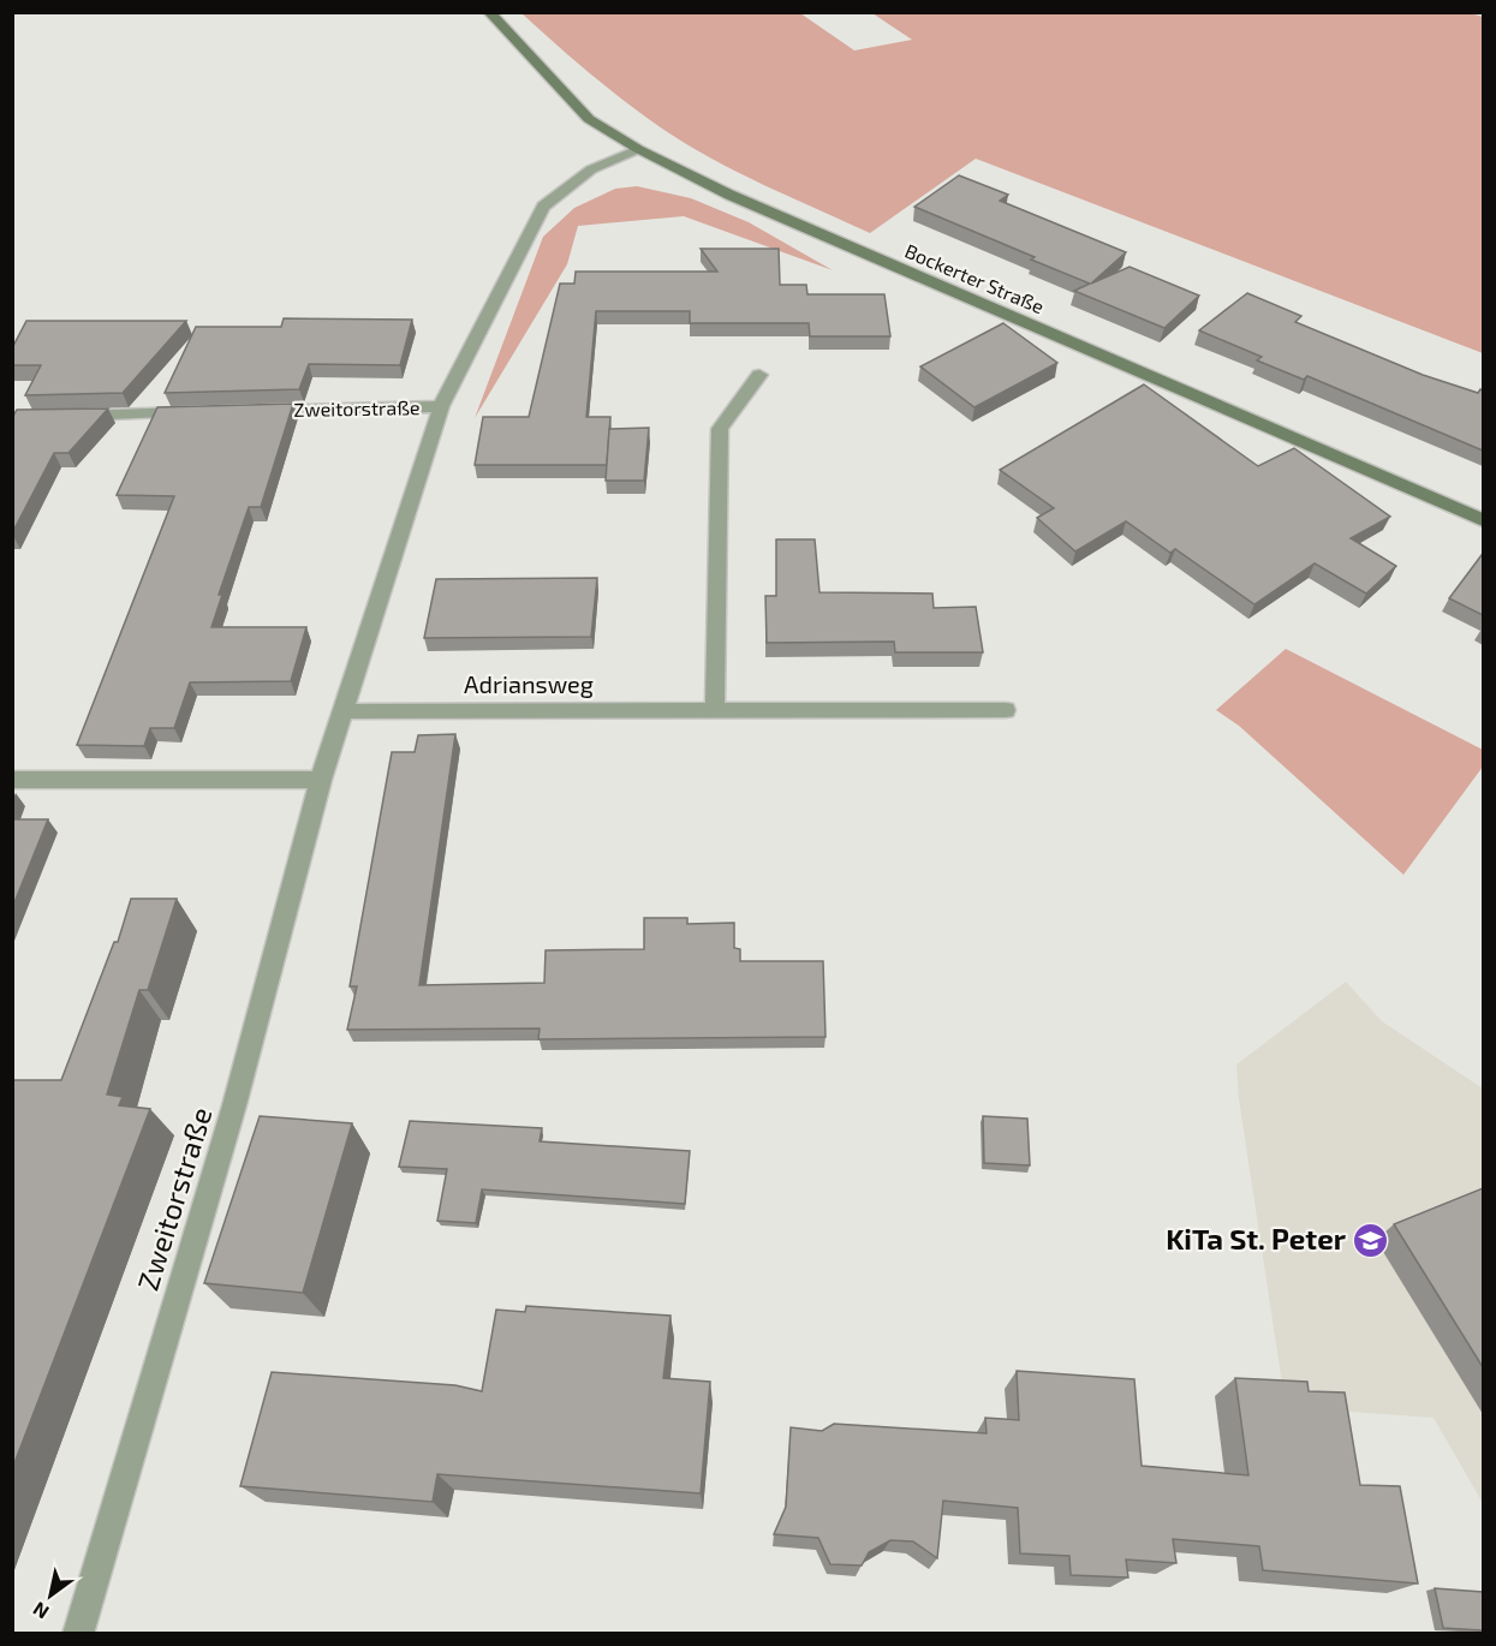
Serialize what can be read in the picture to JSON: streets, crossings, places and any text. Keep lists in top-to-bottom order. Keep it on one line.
{"streets":{"street":["Bockerter Straße","Zweitorstraße","Adriansweg"]},"crossings":[["Bockerter Straße","Zweitorstraße"],["Zweitorstraße","Adriansweg"]],"places":{"school or university":["KiTa St. Peter"]},"north":"bottom left"}
